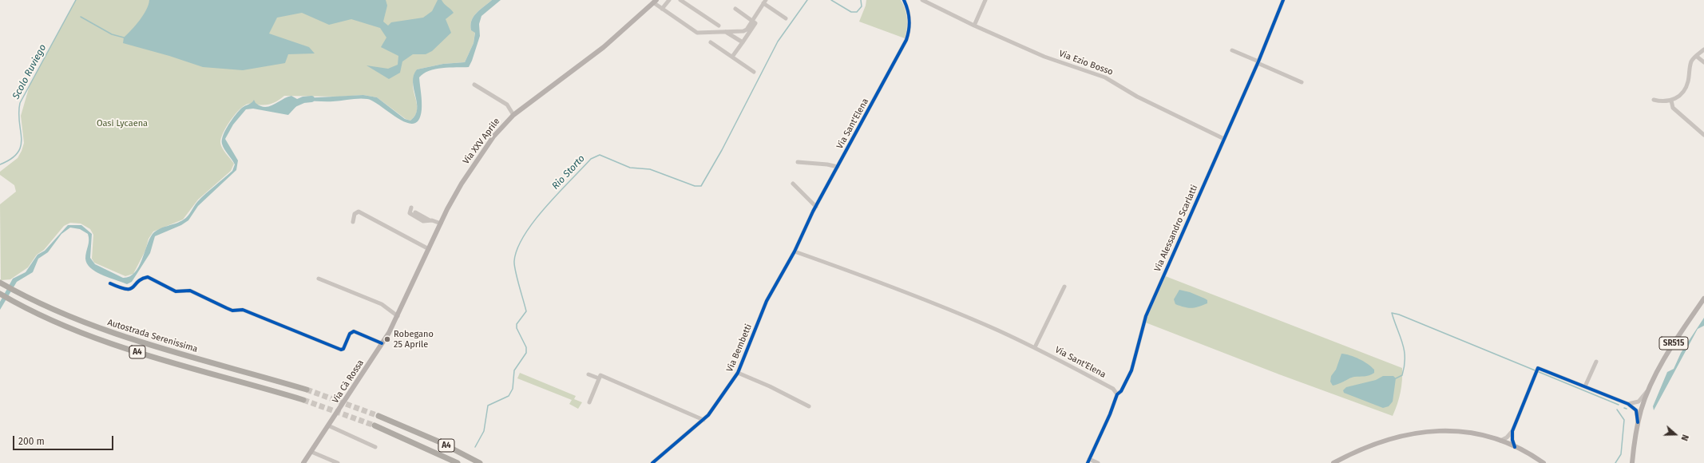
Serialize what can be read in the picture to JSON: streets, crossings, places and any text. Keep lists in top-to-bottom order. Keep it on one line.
{"streets":{"highway":["Autostrada Serenissima","A4"],"main road":["Via XXV Aprile","SR515","Via Cà Rossa"],"street":["Via Ezio Bosso","Via Sant'Elena","Via Alessandro Scarlatti","Via Bembetti"]},"crossings":[["Via Ezio Bosso","Via Alessandro Scarlatti"],["Via Sant'Elena","Via Alessandro Scarlatti"],["Via Sant'Elena","Via Bembetti"],["Via XXV Aprile","Via Cà Rossa"]],"water":["Scolo Ruviego","Rio Storto"],"parks":["Oasi Lycaena"],"places":["Robegano 25 Aprile"],"scale_bar":"200 m","north":"right"}
